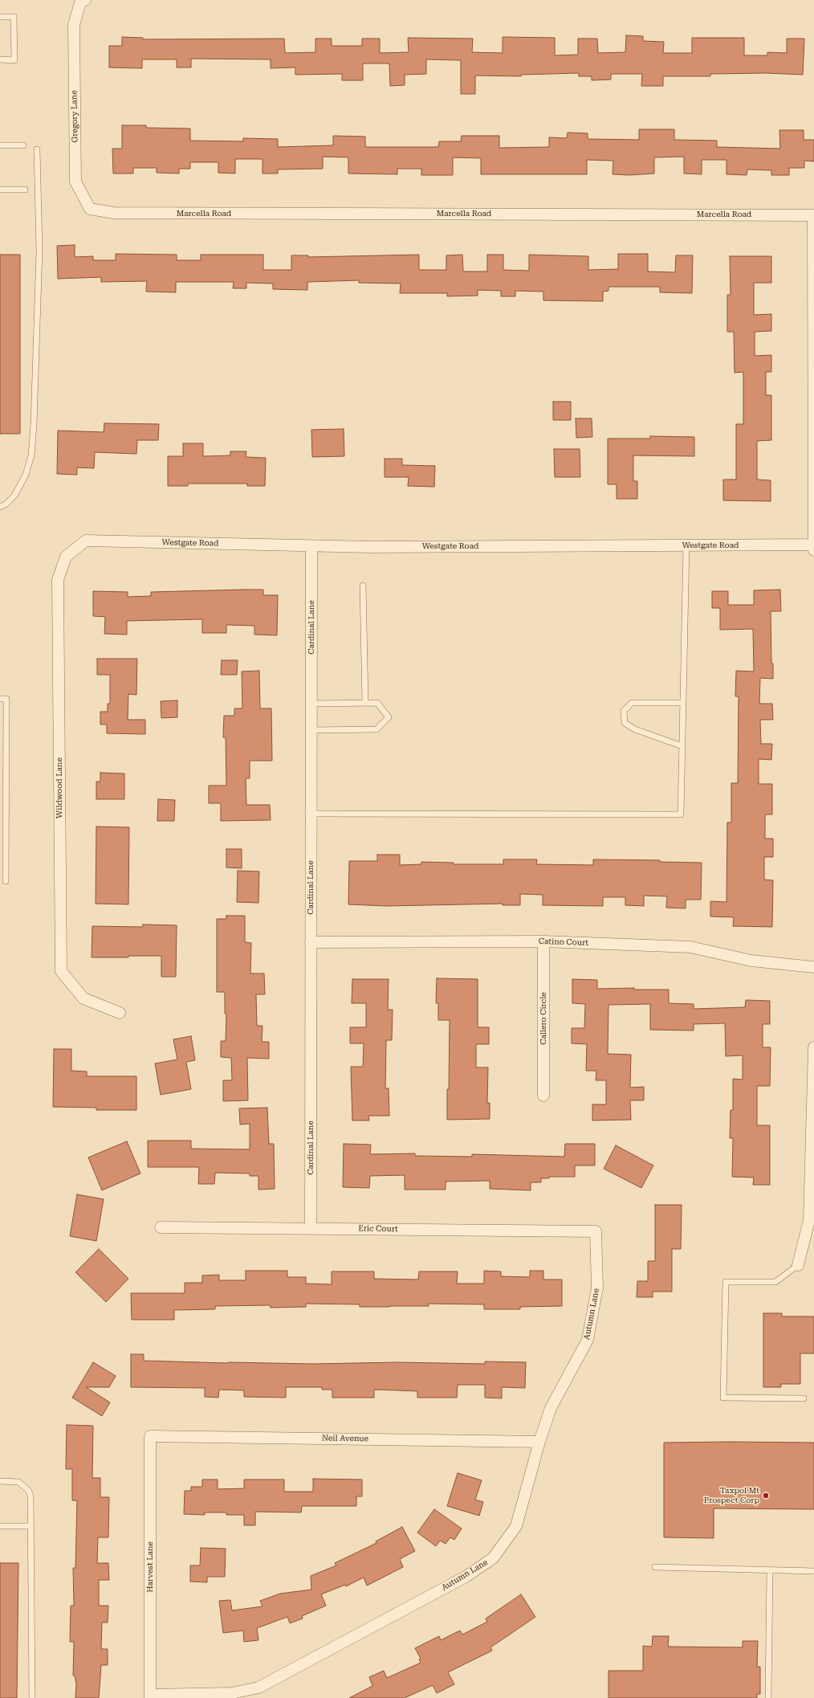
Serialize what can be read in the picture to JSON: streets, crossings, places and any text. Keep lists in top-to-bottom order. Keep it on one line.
{"streets":{"street":["Gregory Lane","Marcella Road","Westgate Road","Cardinal Lane","Wildwood Lane","Catino Court","Callero Circle","Eric Court","Autumn Lane","Neil Avenue","Harvest Lane"]},"crossings":[["Gregory Lane","Marcella Road"],["Westgate Road","Cardinal Lane"],["Westgate Road","Wildwood Lane"],["Cardinal Lane","Catino Court"],["Cardinal Lane","Eric Court"],["Catino Court","Callero Circle"],["Eric Court","Autumn Lane"],["Autumn Lane","Neil Avenue"],["Autumn Lane","Harvest Lane"],["Neil Avenue","Harvest Lane"]],"places":["Taxpol Mt Prospect Corp"]}
